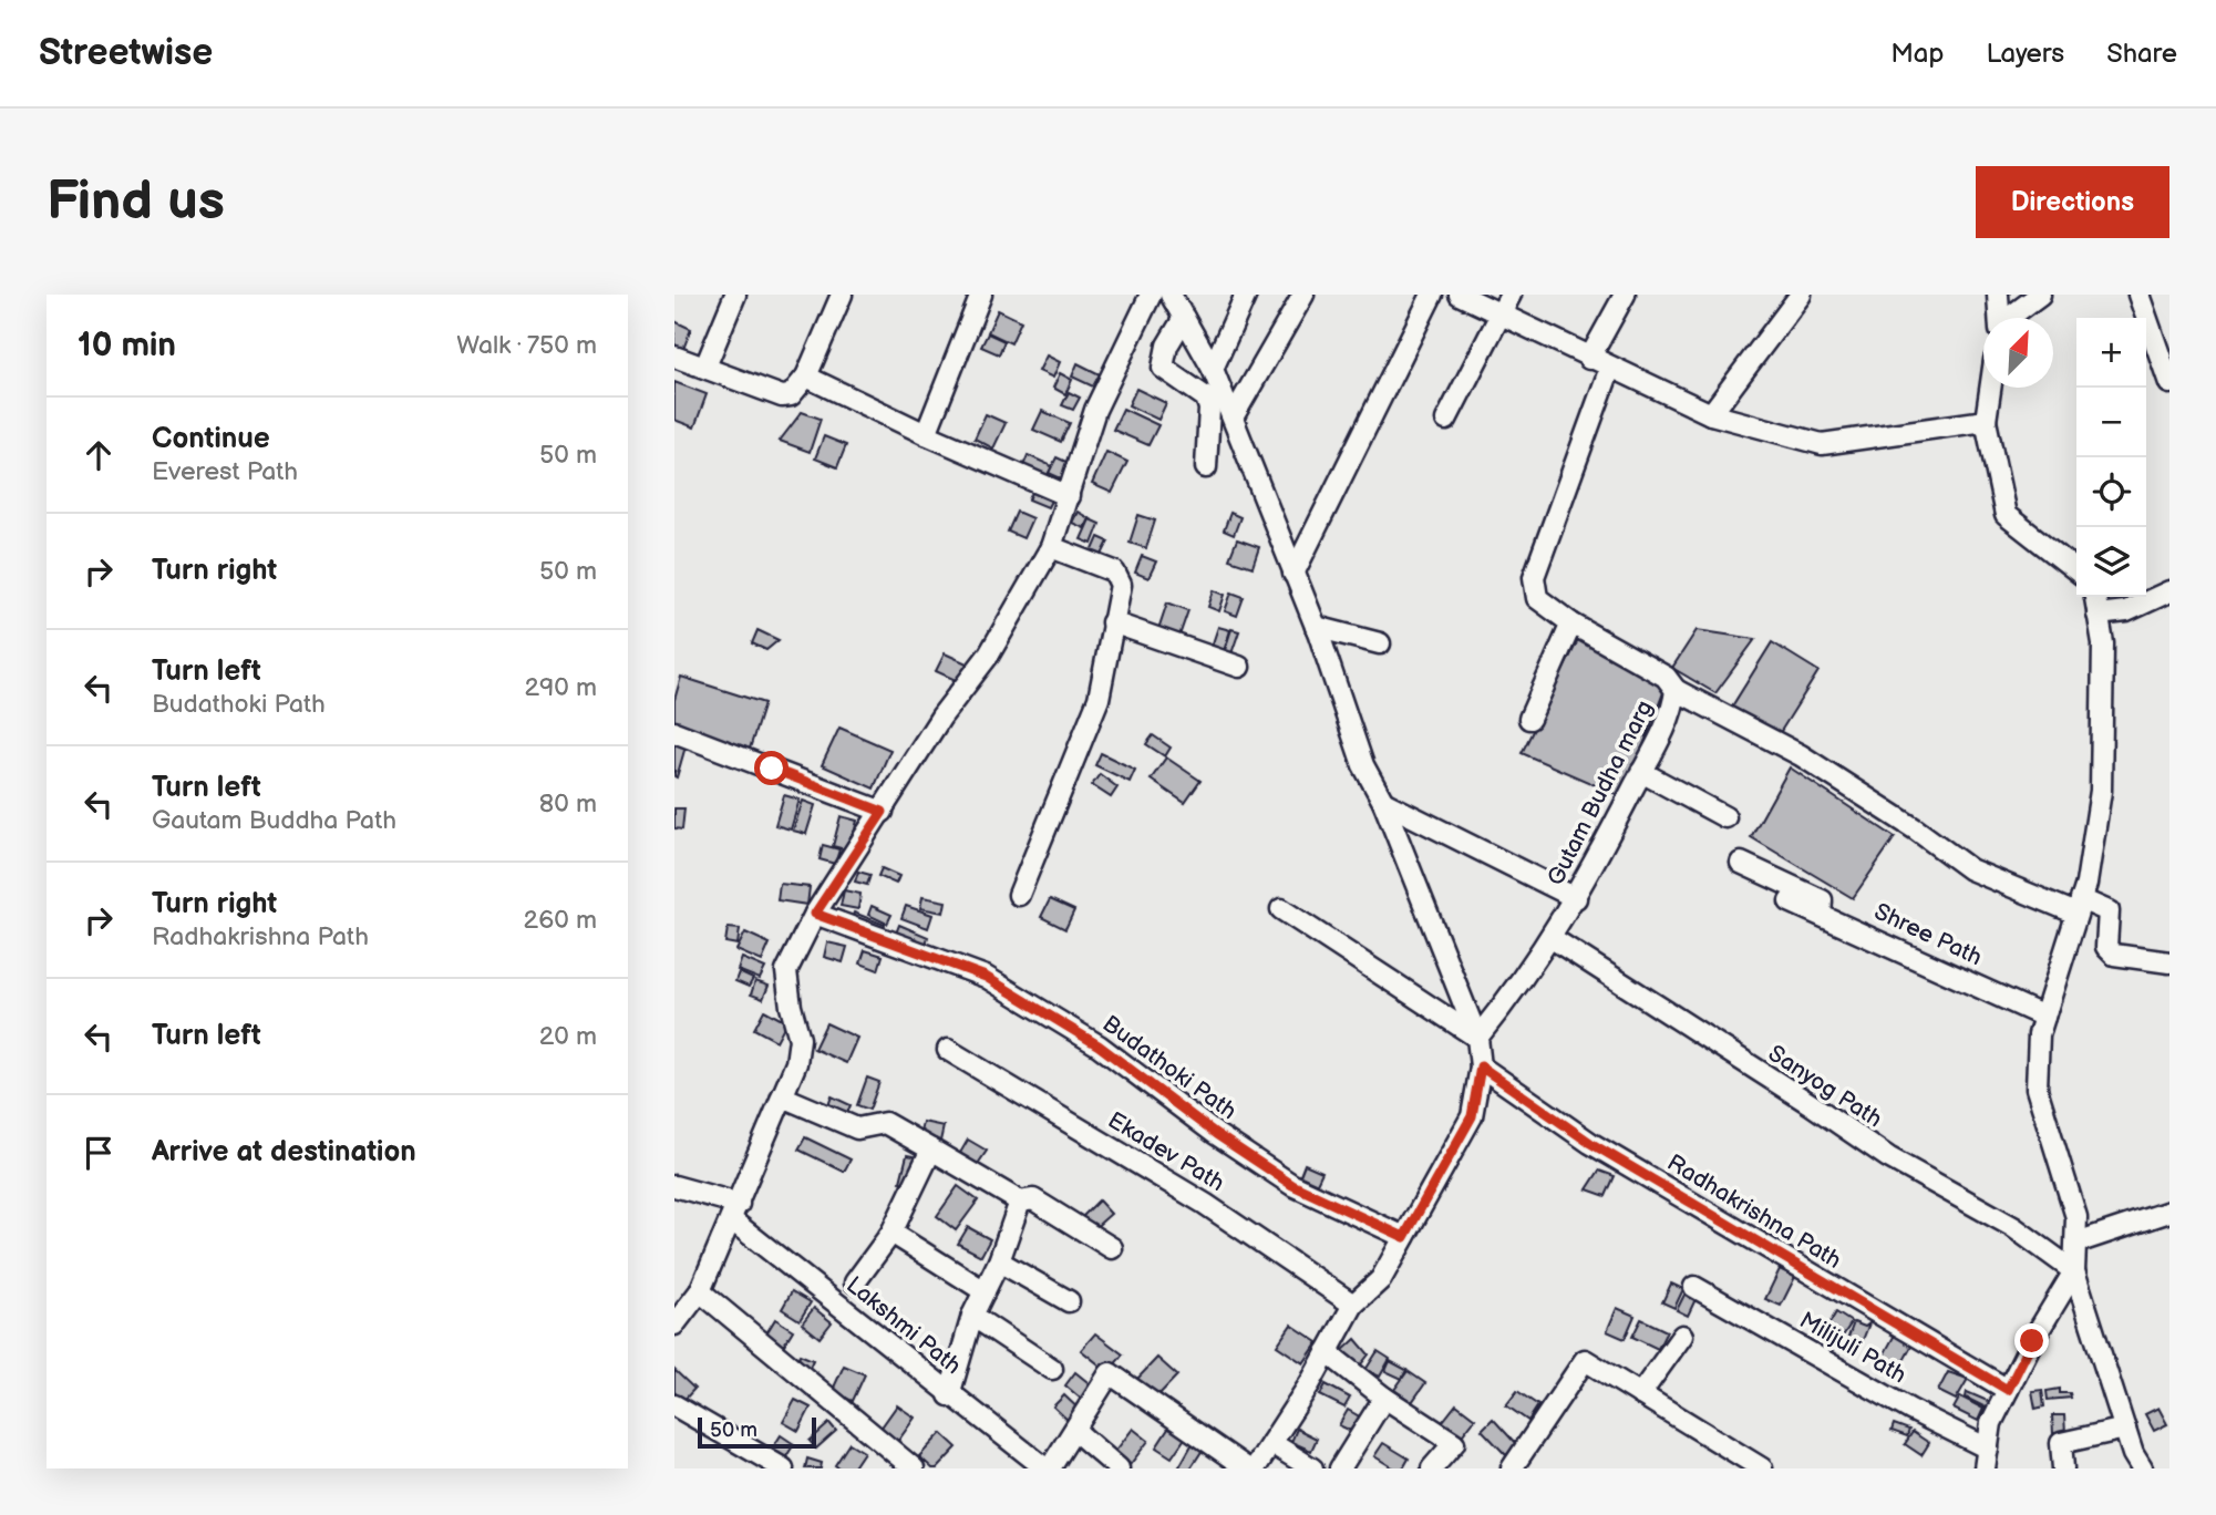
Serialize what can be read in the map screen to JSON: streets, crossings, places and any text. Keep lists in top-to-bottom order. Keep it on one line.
{"streets":{"street":["Gutam Budha marg","Shree Path","Budathoki Path","Sanyog Path","Ekadev Path","Radhakrishna Path","Lakshmi Path","Milijuli Path"]},"crossings":[["Gutam Budha marg","Sanyog Path"]],"scale_bar":"50 m","north":"top right","page":{"header":"Streetwise","nav":["Map","Layers","Share"],"buttons":"Directions","title":"Find us","heading":["10 min","Walk · 750 m"],"map_buttons":["+","−"],"list":[["Continue","Everest Path","50 m"],["Turn right","50 m"],["Turn left","Budathoki Path","290 m"],["Turn left","Gautam Buddha Path","80 m"],["Turn right","Radhakrishna Path","260 m"],["Turn left","20 m"],"Arrive at destination"],"scale":"50 m"}}
